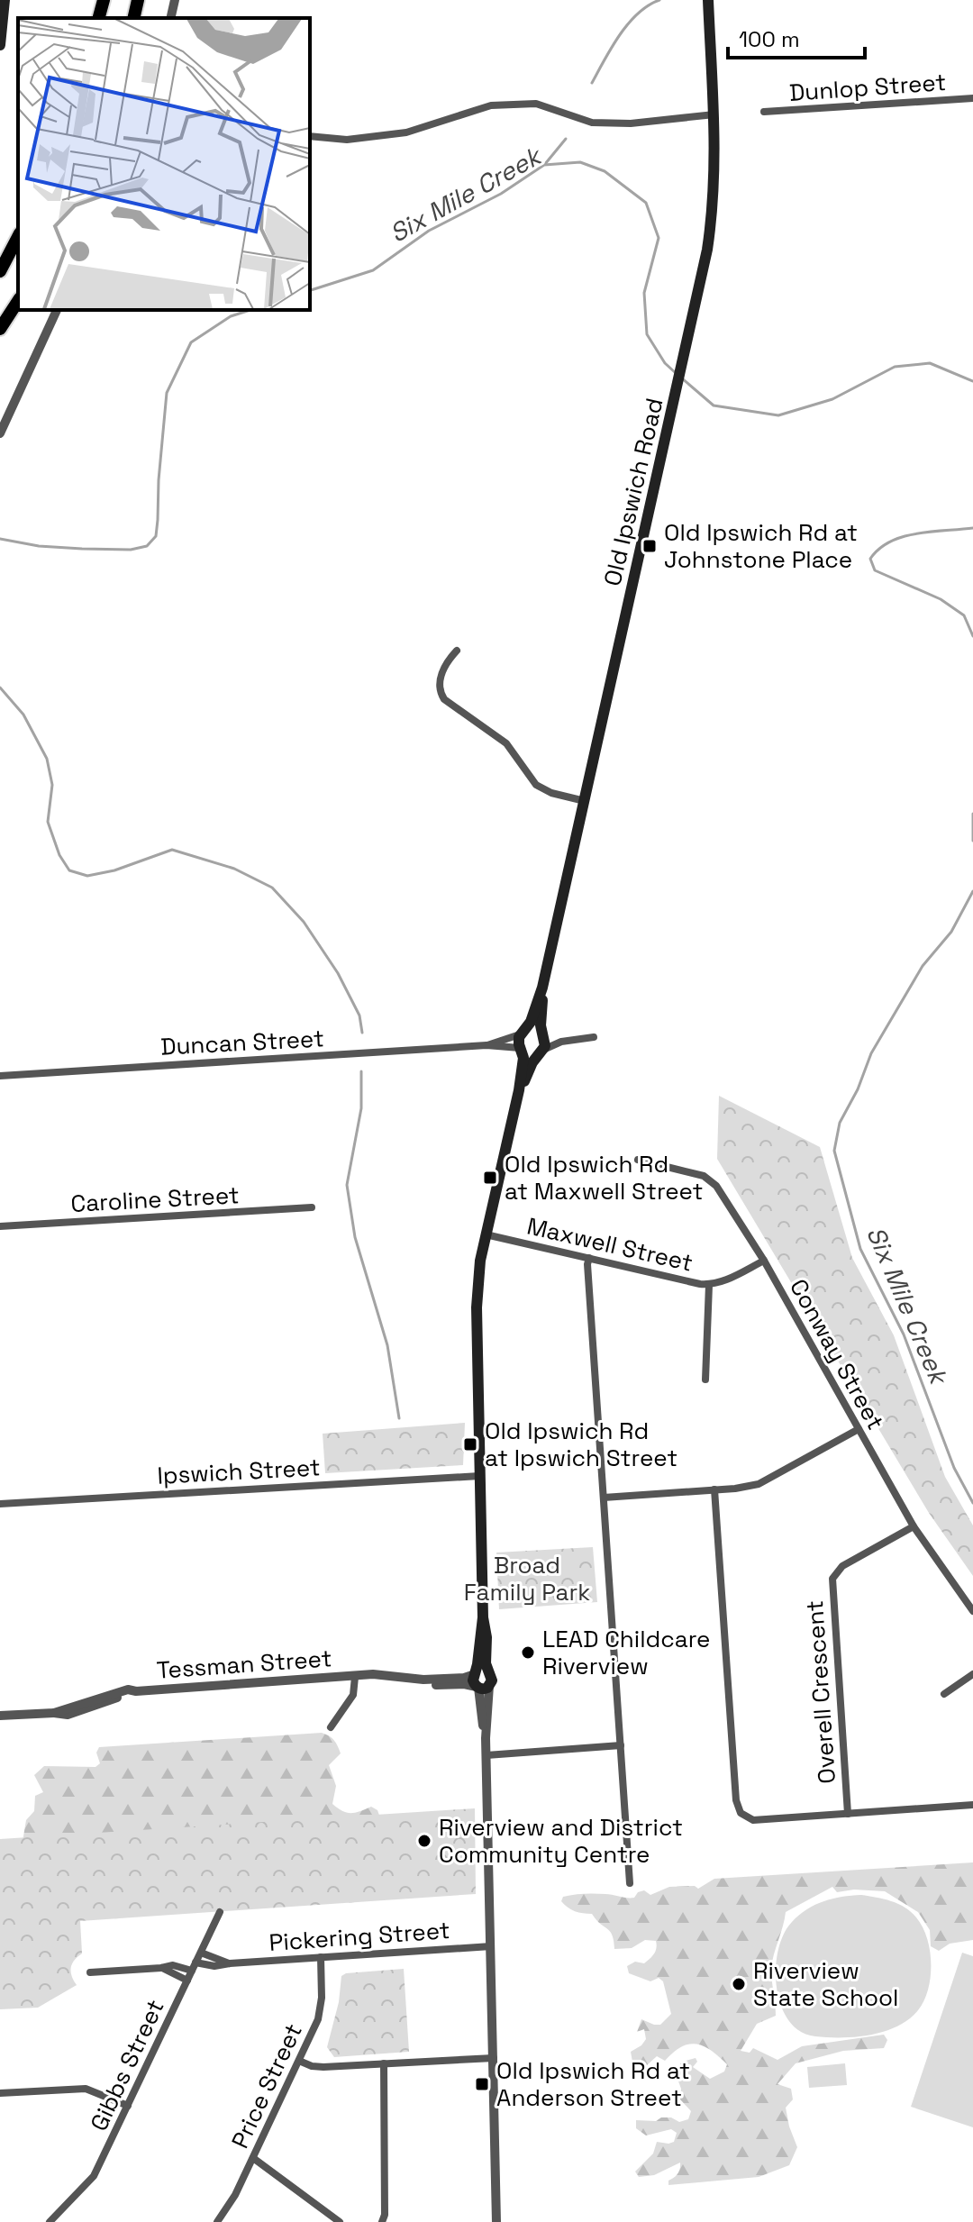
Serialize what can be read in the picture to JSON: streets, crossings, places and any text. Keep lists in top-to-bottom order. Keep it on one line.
{"streets":{"main road":["Old Ipswich Road"],"street":["Dunlop Street","Duncan Street","Caroline Street","Maxwell Street","Conway Street","Ipswich Street","Tessman Street","Overell Crescent","Pickering Street","Gibbs Street","Price Street"]},"crossings":[["Old Ipswich Road","Duncan Street"],["Maxwell Street","Conway Street"],["Conway Street","Overell Crescent"],["Pickering Street","Gibbs Street"],["Pickering Street","Price Street"]],"water":["Six Mile Creek"],"parks":["Broad Family Park"],"places":{"transit":["Old Ipswich Rd at Johnstone Place","Old Ipswich Rd at Maxwell Street","Old Ipswich Rd at Ipswich Street","Old Ipswich Rd at Anderson Street"],"other":["LEAD Childcare Riverview","Riverview and District Community Centre","Riverview State School"]},"scale_bar":"100 m"}
